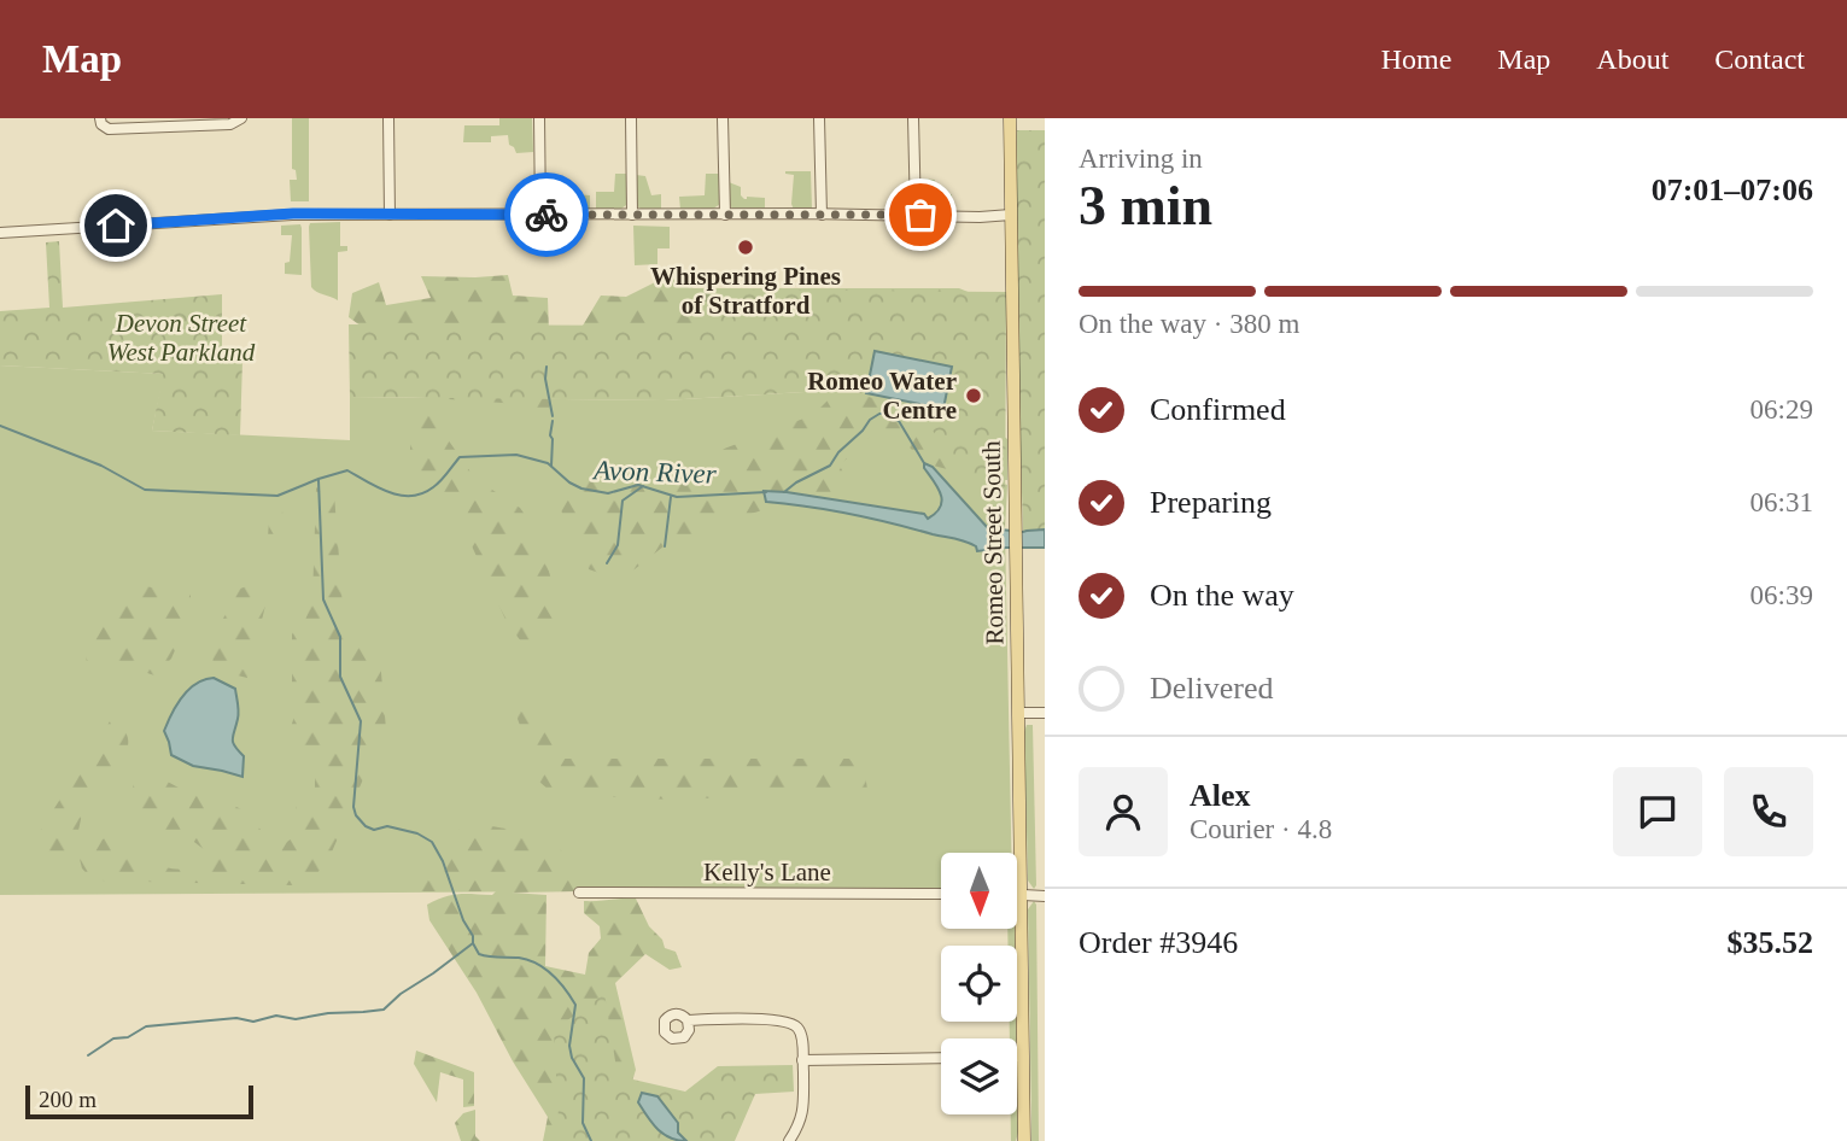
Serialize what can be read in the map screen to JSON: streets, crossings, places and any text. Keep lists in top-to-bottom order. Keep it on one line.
{"streets":{"main road":["Romeo Street South"],"street":["Kelly's Lane"]},"water":["Avon River"],"parks":["Devon Street West Parkland"],"places":["Whispering Pines of Stratford","Romeo Water Centre"],"scale_bar":"200 m","north":"bottom","page":{"header":"Map","nav":["Home","Map","About","Contact"],"heading":["3 min","Arriving in","07:01–07:06"],"panel":["Alex","Courier · 4.8","Order #3946","$35.52"],"bar":"On the way · 380 m","list":[["Confirmed","06:29"],["Preparing","06:31"],["On the way","06:39"],"Delivered"],"scale":"200 m"}}
